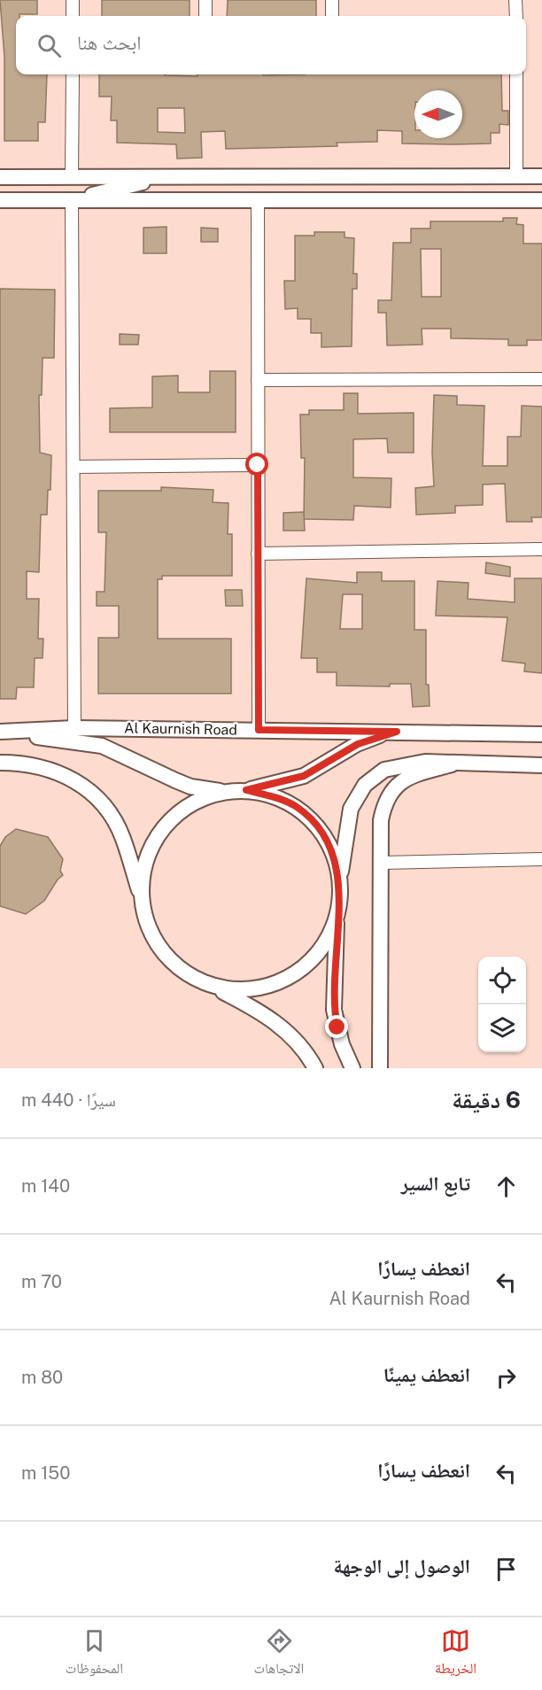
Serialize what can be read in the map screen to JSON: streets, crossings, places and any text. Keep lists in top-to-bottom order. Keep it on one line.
{"streets":{"street":["Al Kaurnish Road"]},"north":"left","page":{"search":"ابحث هنا","heading":["6 دقيقة","سيرًا · 440 m"],"list":[["تابع السير","140 m"],["انعطف يسارًا","Al Kaurnish Road","70 m"],["انعطف يمينًا","80 m"],["انعطف يسارًا","150 m"],"الوصول إلى الوجهة"],"nav":["الخريطة","الاتجاهات","المحفوظات"]}}
